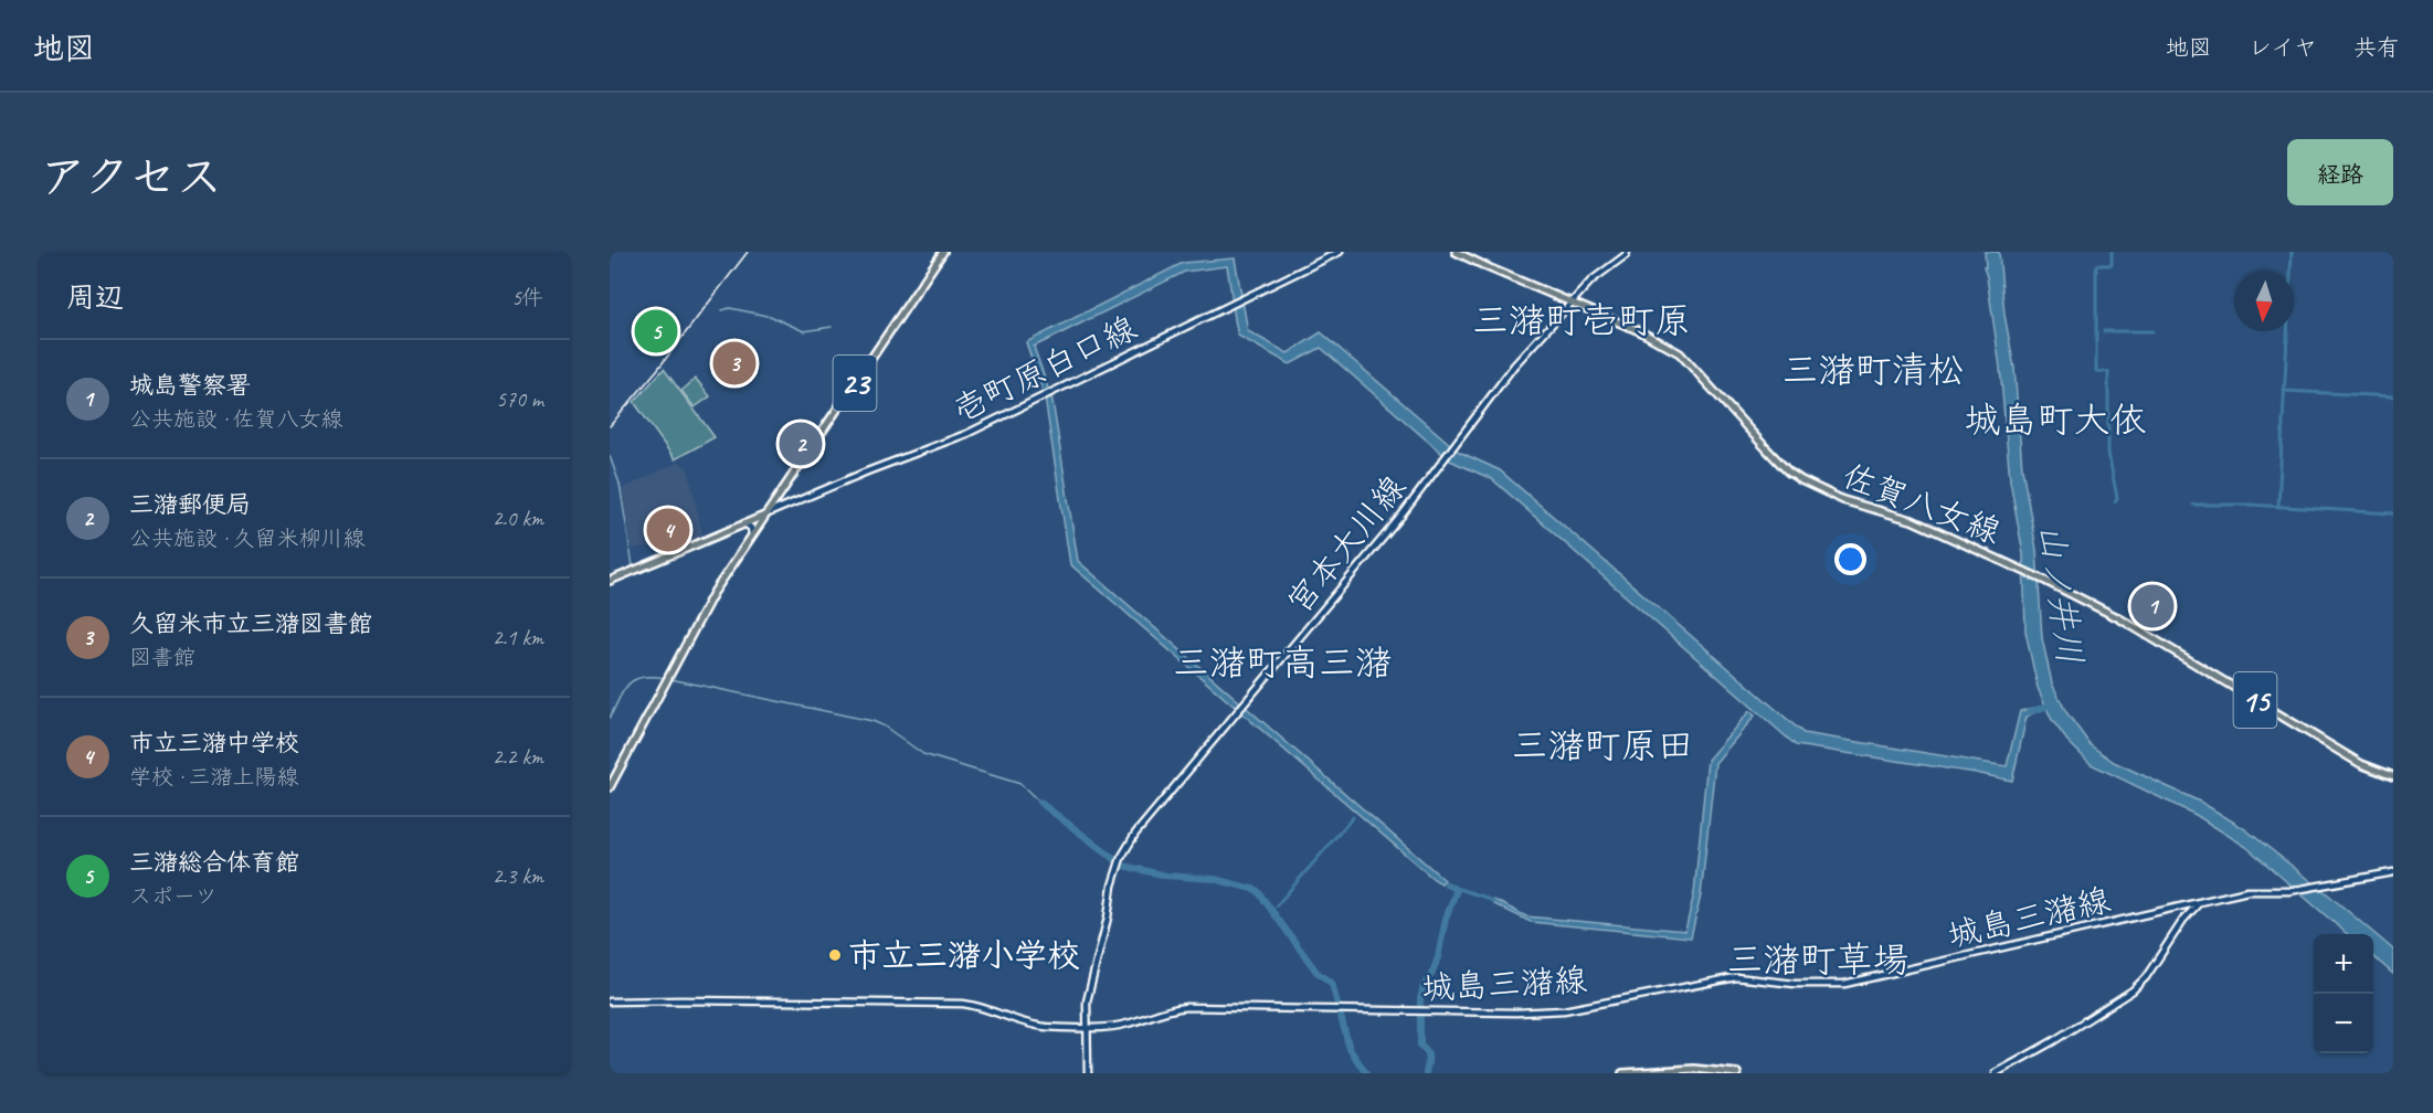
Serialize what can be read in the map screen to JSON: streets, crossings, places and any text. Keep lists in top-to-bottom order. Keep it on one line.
{"streets":{"main road":["壱町原白口線","23","佐賀八女線","宮本大川線","15","城島三潴線"]},"crossings":[["壱町原白口線","23"],["佐賀八女線","宮本大川線"],["宮本大川線","城島三潴線"]],"districts":["三潴町壱町原","三潴町清松","城島町大依","三潴町高三潴","三潴町原田","三潴町草場"],"water":["山ノ井川"],"places":["市立三潴小学校"],"north":"bottom","page":{"header":"地図","nav":["地図","レイヤ","共有"],"title":"アクセス","buttons":"経路","heading":["周辺","5件"],"pins":["5","3","2","4","1"],"list":[{"mark":"1","name":"城島警察署","note":"公共施設 · 佐賀八女線","value":"570 m"},{"mark":"2","name":"三潴郵便局","note":"公共施設 · 久留米柳川線","value":"2.0 km"},{"mark":"3","name":"久留米市立三潴図書館","note":"図書館","value":"2.1 km"},{"mark":"4","name":"市立三潴中学校","note":"学校 · 三潴上陽線","value":"2.2 km"},{"mark":"5","name":"三潴総合体育館","note":"スポーツ","value":"2.3 km"}],"map_buttons":["+","−"]}}
